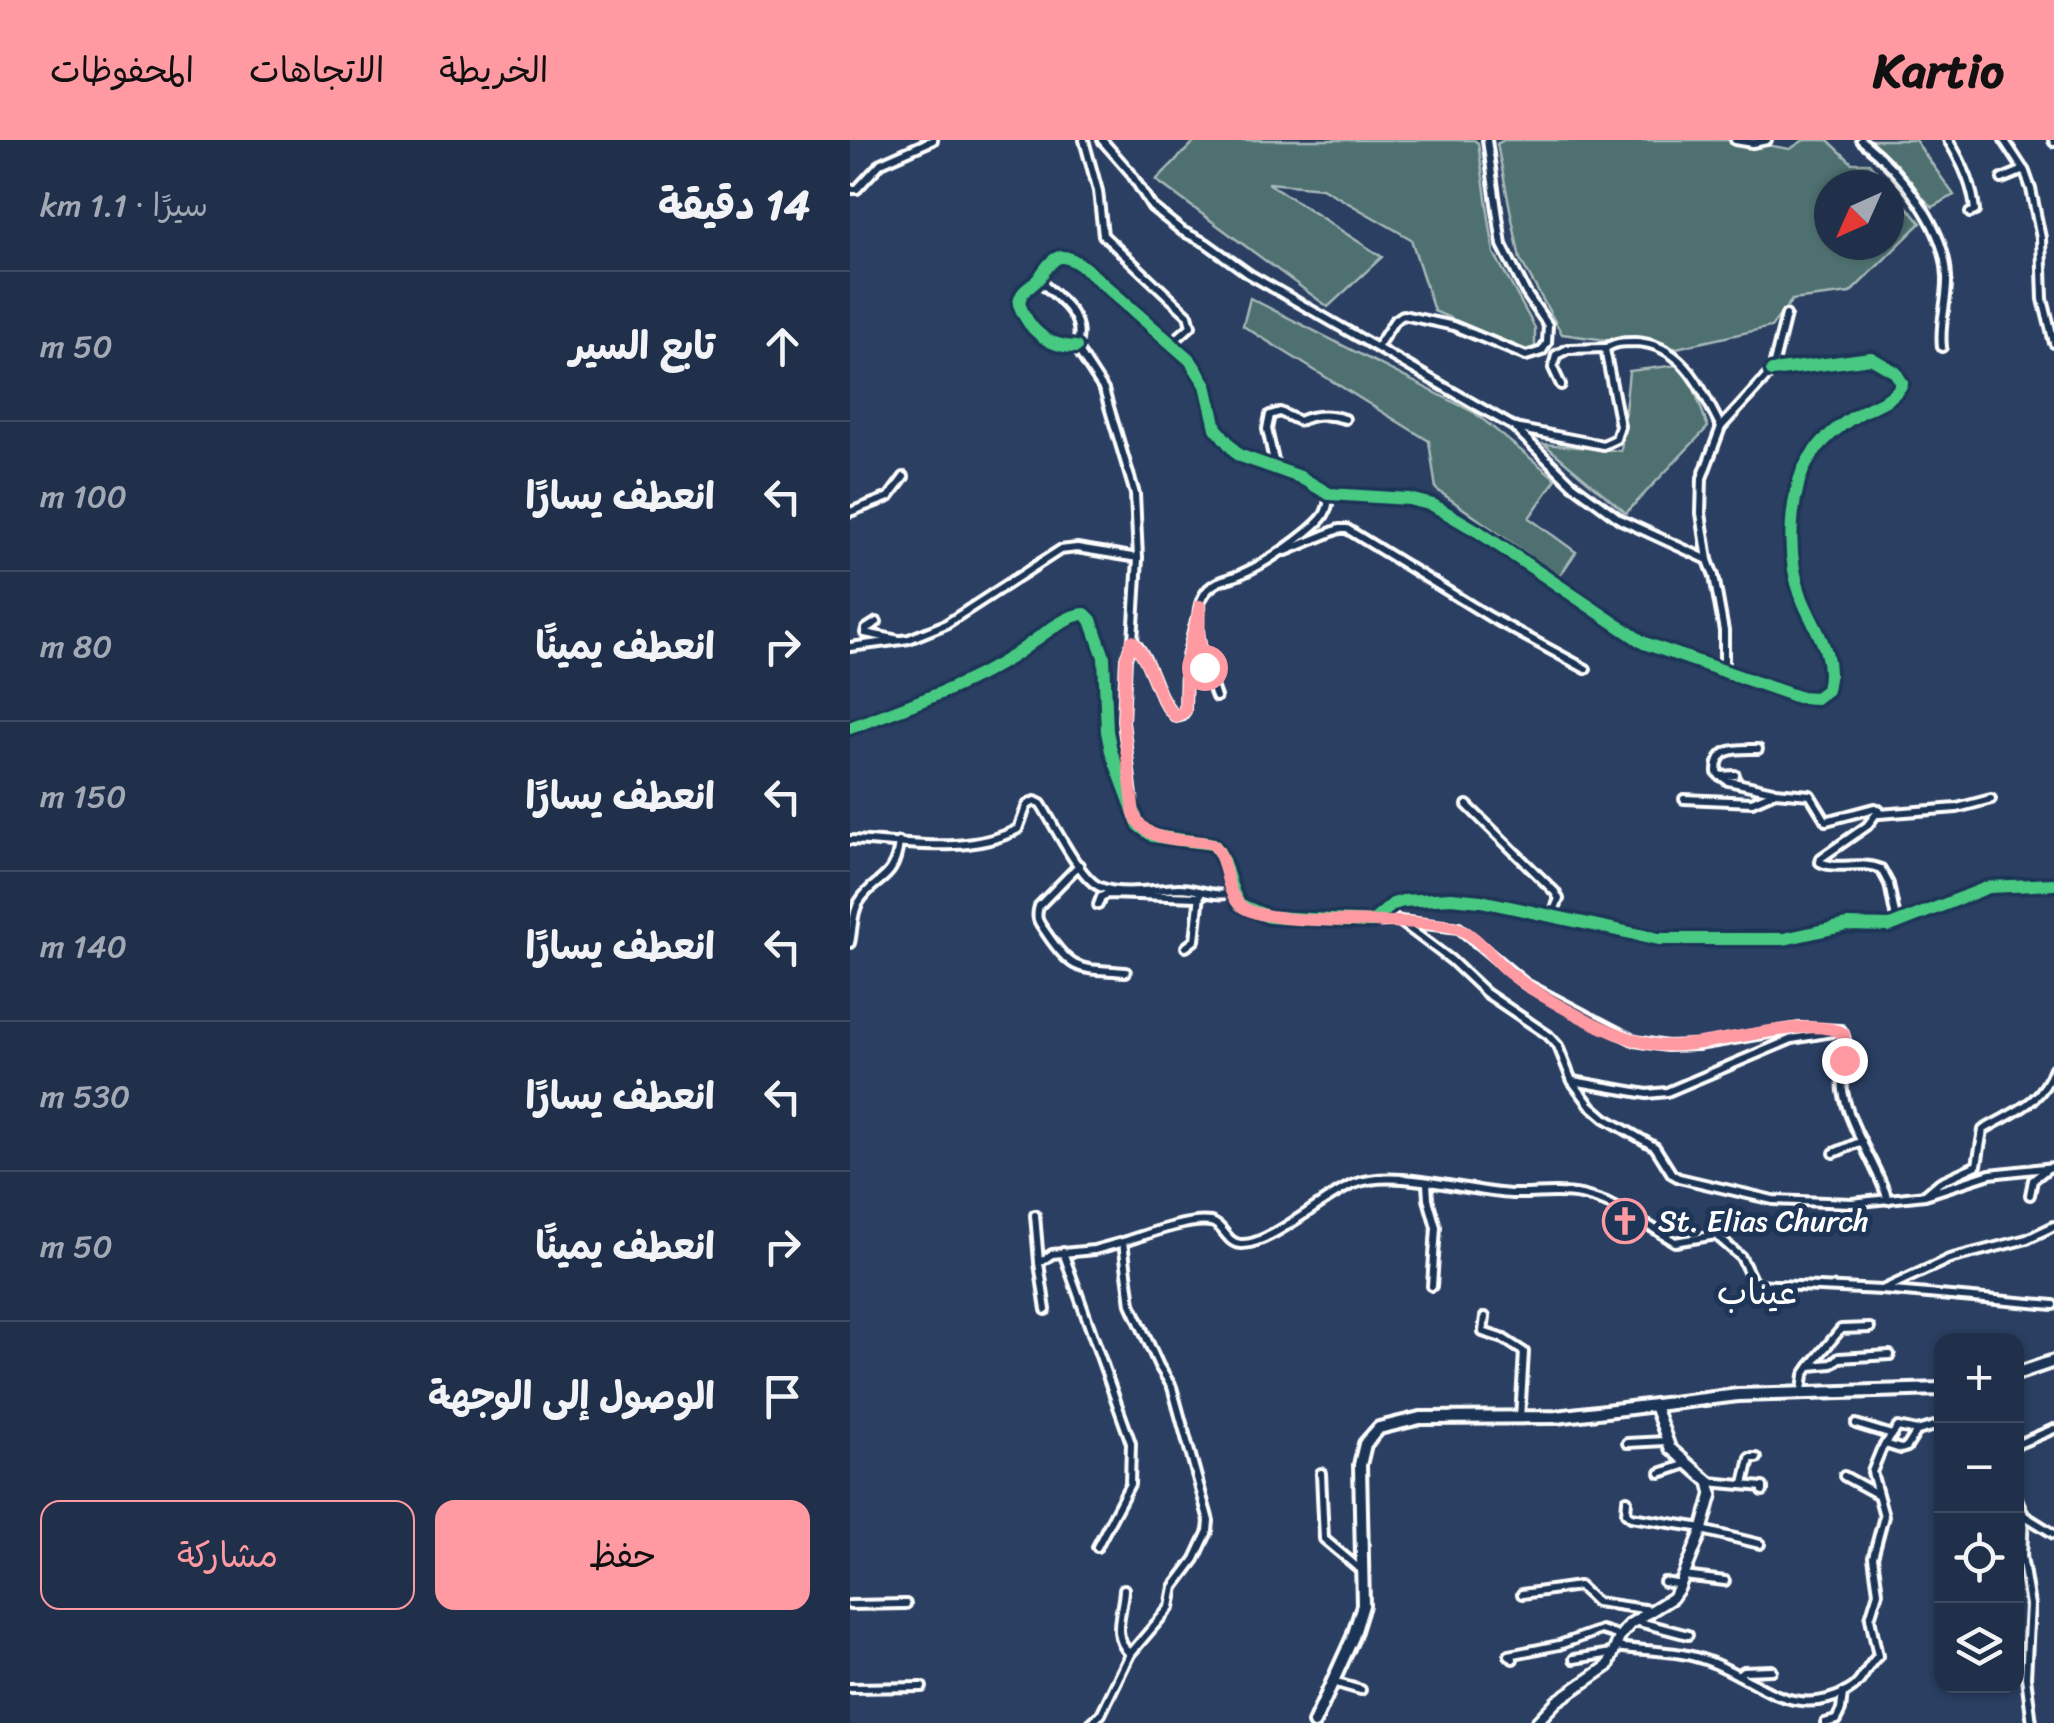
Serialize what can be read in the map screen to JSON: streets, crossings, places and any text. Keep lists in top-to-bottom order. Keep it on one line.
{"districts":["عيناب"],"places":{"church":["St. Elias Church"]},"north":"bottom left","page":{"header":"Kartio","nav":["الخريطة","الاتجاهات","المحفوظات"],"heading":["14 دقيقة","سيرًا · 1.1 km"],"list":[["تابع السير","50 m"],["انعطف يسارًا","100 m"],["انعطف يمينًا","80 m"],["انعطف يسارًا","150 m"],["انعطف يسارًا","140 m"],["انعطف يسارًا","530 m"],["انعطف يمينًا","50 m"],"الوصول إلى الوجهة"],"map_buttons":["+","−"],"buttons":["حفظ","مشاركة"]}}
